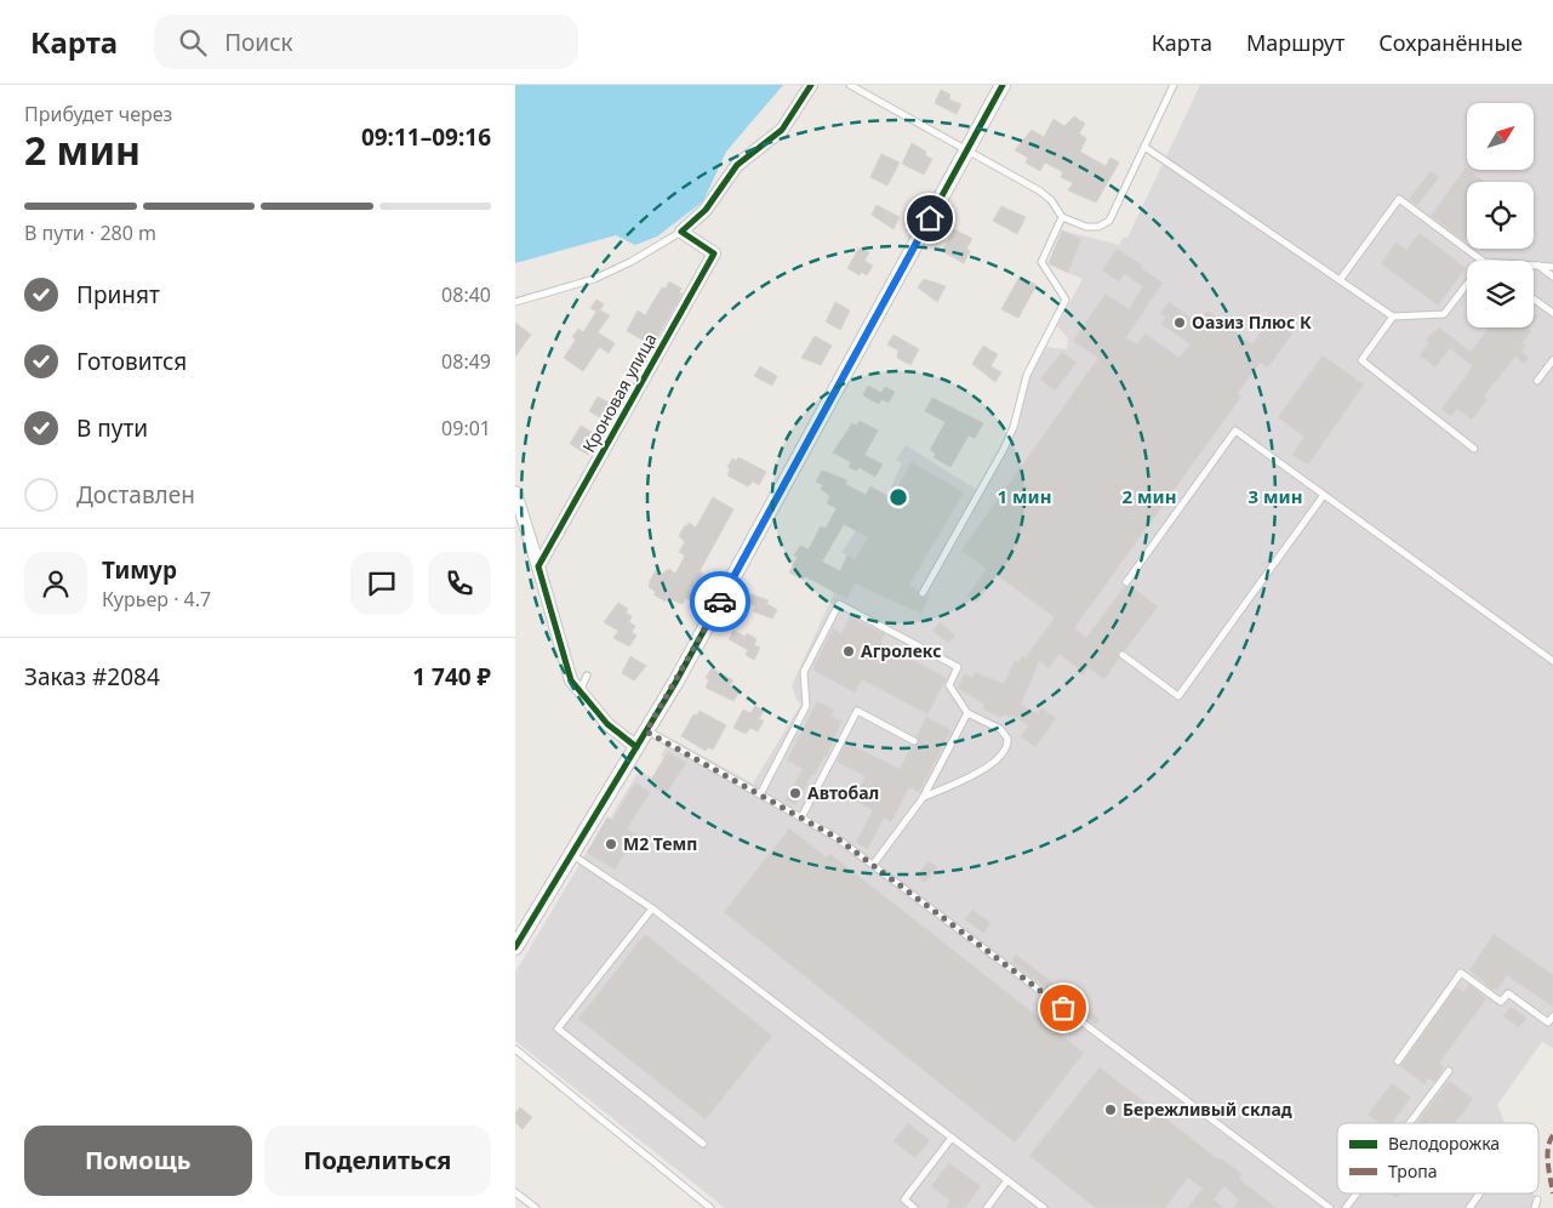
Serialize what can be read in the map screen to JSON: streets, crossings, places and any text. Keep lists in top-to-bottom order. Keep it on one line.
{"streets":{"street":["Кроновая улица"]},"places":["Оазиз Плюс К","Агролекс","Автобал","М2 Темп","Бережливый склад"],"legend":["Велодорожка","Тропа"],"north":"top right","page":{"header":"Карта","search":"Поиск","nav":["Карта","Маршрут","Сохранённые"],"heading":["2 мин","Прибудет через","09:11–09:16"],"panel":["Тимур","Курьер · 4.7","Заказ #2084","1 740 ₽"],"bar":"В пути · 280 m","list":[["Принят","08:40"],["Готовится","08:49"],["В пути","09:01"],"Доставлен"],"buttons":["Помощь","Поделиться"]},"rings":["1 мин","2 мин","3 мин"]}
